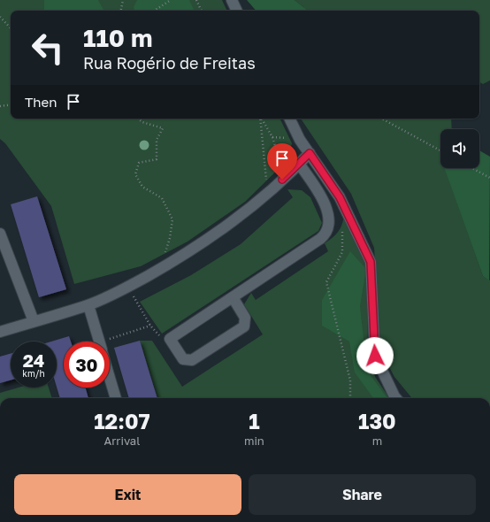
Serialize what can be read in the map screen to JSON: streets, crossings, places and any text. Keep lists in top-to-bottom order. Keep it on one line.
{"page":{"turn":["110 m","Rua Rogério de Freitas"],"then":"Then","speed":"24 km/h","limit":"30","eta":["12:07","Arrival","1","min","130","m"],"buttons":["Exit","Share"]}}
